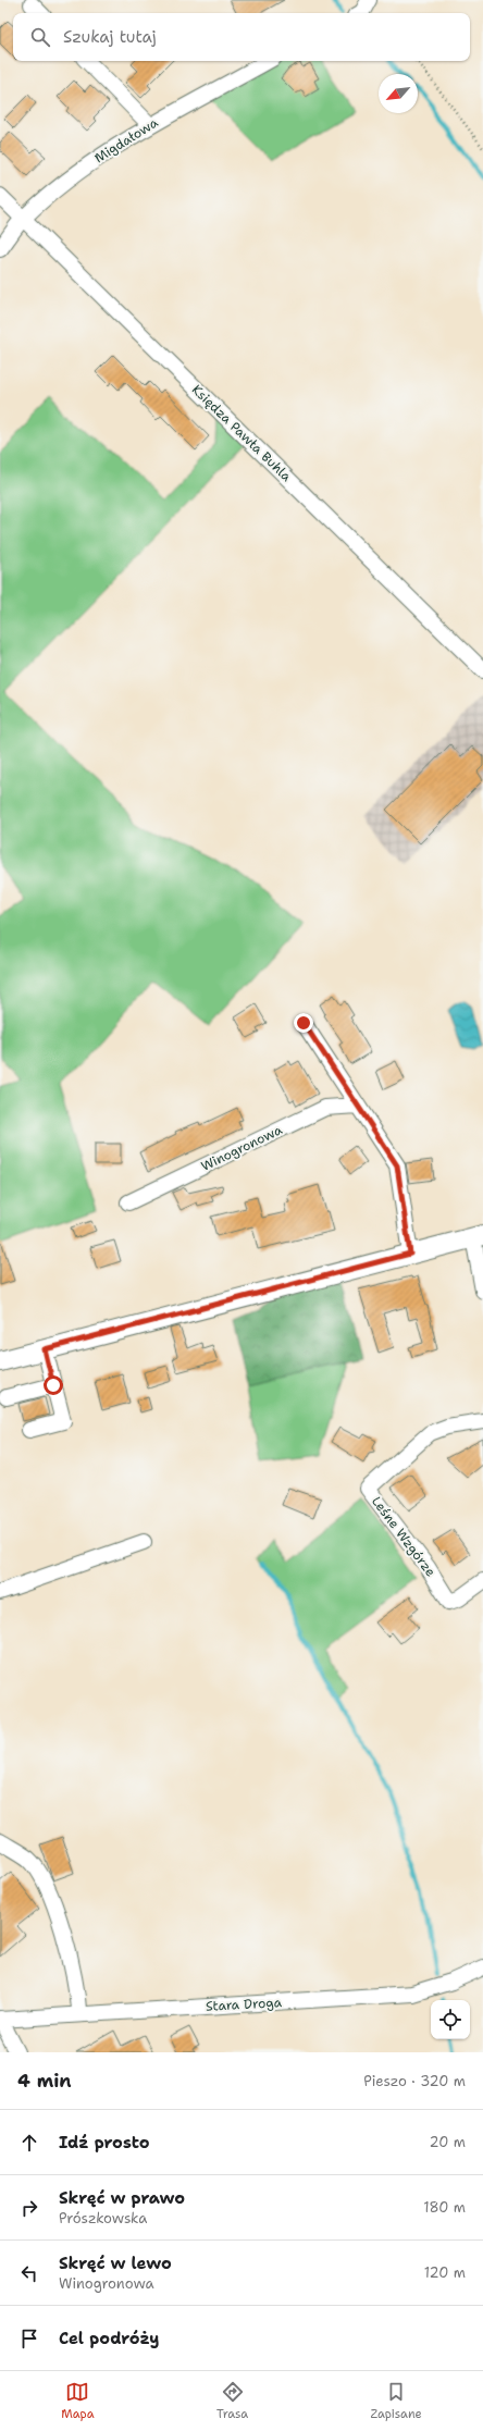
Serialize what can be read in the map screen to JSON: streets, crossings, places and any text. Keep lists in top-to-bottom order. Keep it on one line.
{"streets":{"street":["Migdałowa","Księdza Pawła Buhla","Winogronowa","Leśne Wzgórze","Stara Droga"]},"crossings":[["Migdałowa","Księdza Pawła Buhla"]],"north":"bottom left","page":{"search":"Szukaj tutaj","heading":["4 min","Pieszo · 320 m"],"list":[["Idź prosto","20 m"],["Skręć w prawo","Prószkowska","180 m"],["Skręć w lewo","Winogronowa","120 m"],"Cel podróży"],"nav":["Mapa","Trasa","Zapisane"]}}
